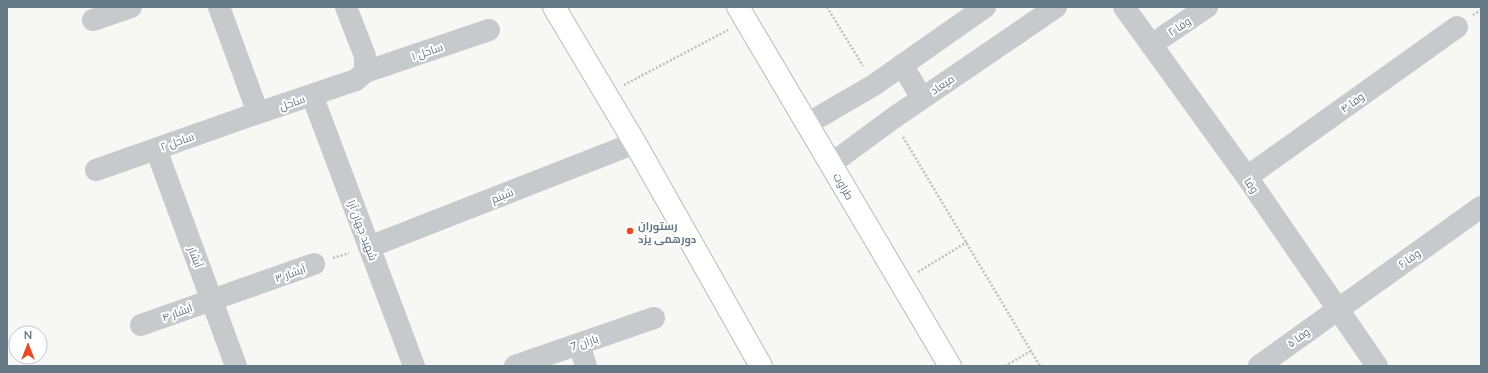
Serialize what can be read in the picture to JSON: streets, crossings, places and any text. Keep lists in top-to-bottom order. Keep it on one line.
{"streets":{"main road":["طراوت"],"street":["وفا ۲","ساحل ۱","میعاد","ساحل","وفا ۴","ساحل ۲","وفا","شبنم","شهید جهان آرا","آبشار","وفا ۶","آبشار ۳","آبشار ۴","وفا ۵","باران 7"]},"crossings":[["وفا ۲","وفا"],["ساحل ۱","ساحل"],["میعاد","طراوت"],["ساحل","ساحل ۲"],["ساحل","شهید جهان آرا"],["وفا ۴","وفا"],["ساحل ۲","آبشار"],["وفا","وفا ۶"],["وفا","وفا ۵"],["شبنم","شهید جهان آرا"],["شبنم","آبشار ۳"],["شهید جهان آرا","آبشار ۳"],["آبشار","آبشار ۳"],["آبشار","آبشار ۴"],["وفا ۶","وفا ۵"],["آبشار ۳","آبشار ۴"]],"places":["رستوران دورهمی یزد"],"north":"top"}
